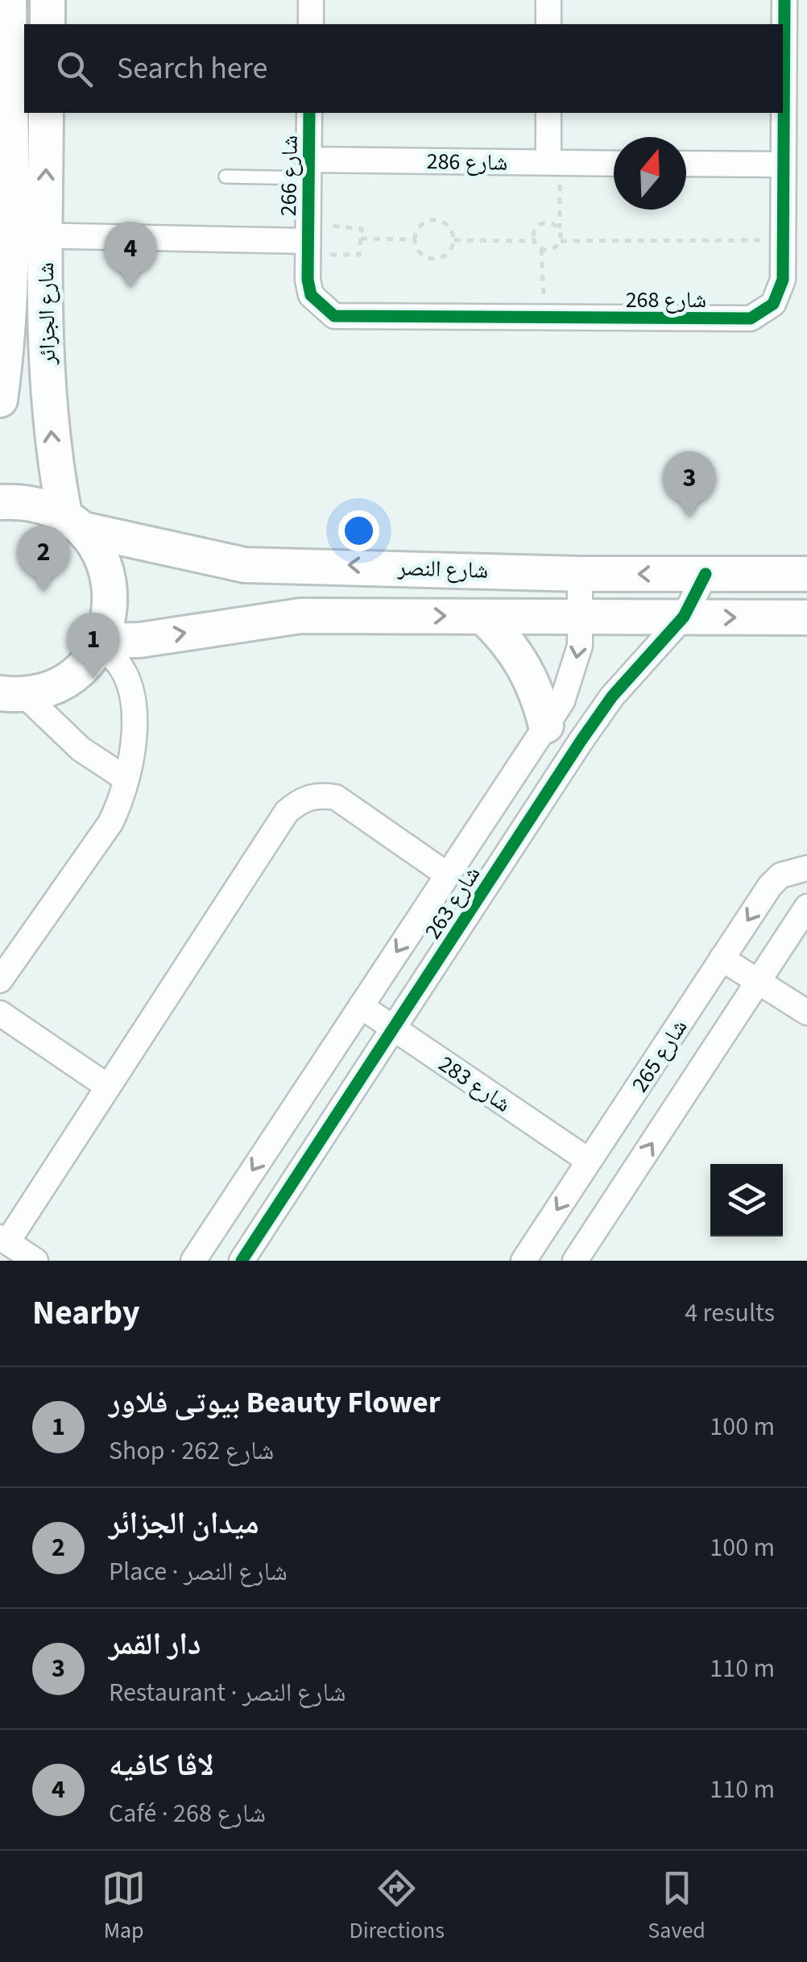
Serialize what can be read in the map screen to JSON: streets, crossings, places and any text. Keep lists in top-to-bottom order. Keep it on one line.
{"streets":{"street":["شارع 286","شارع 266","شارع 268","شارع الجزائر","شارع النصر","شارع 263","شارع 265","شارع 283"]},"crossings":[["شارع 286","شارع 266"],["شارع 266","شارع 268"],["شارع الجزائر","شارع النصر"],["شارع النصر","شارع 263"],["شارع 263","شارع 283"],["شارع 265","شارع 283"]],"north":"top","page":{"search":"Search here","pins":["4","3","2","1"],"heading":["Nearby","4 results"],"list":[{"mark":"1","name":"بيوتى فلاور Beauty Flower","note":"Shop · شارع 262","value":"100 m"},{"mark":"2","name":"ميدان الجزائر","note":"Place · شارع النصر","value":"100 m"},{"mark":"3","name":"دار القمر","note":"Restaurant · شارع النصر","value":"110 m"},{"mark":"4","name":"لاڤا كافيه","note":"Café · شارع 268","value":"110 m"}],"nav":["Map","Directions","Saved"]}}
